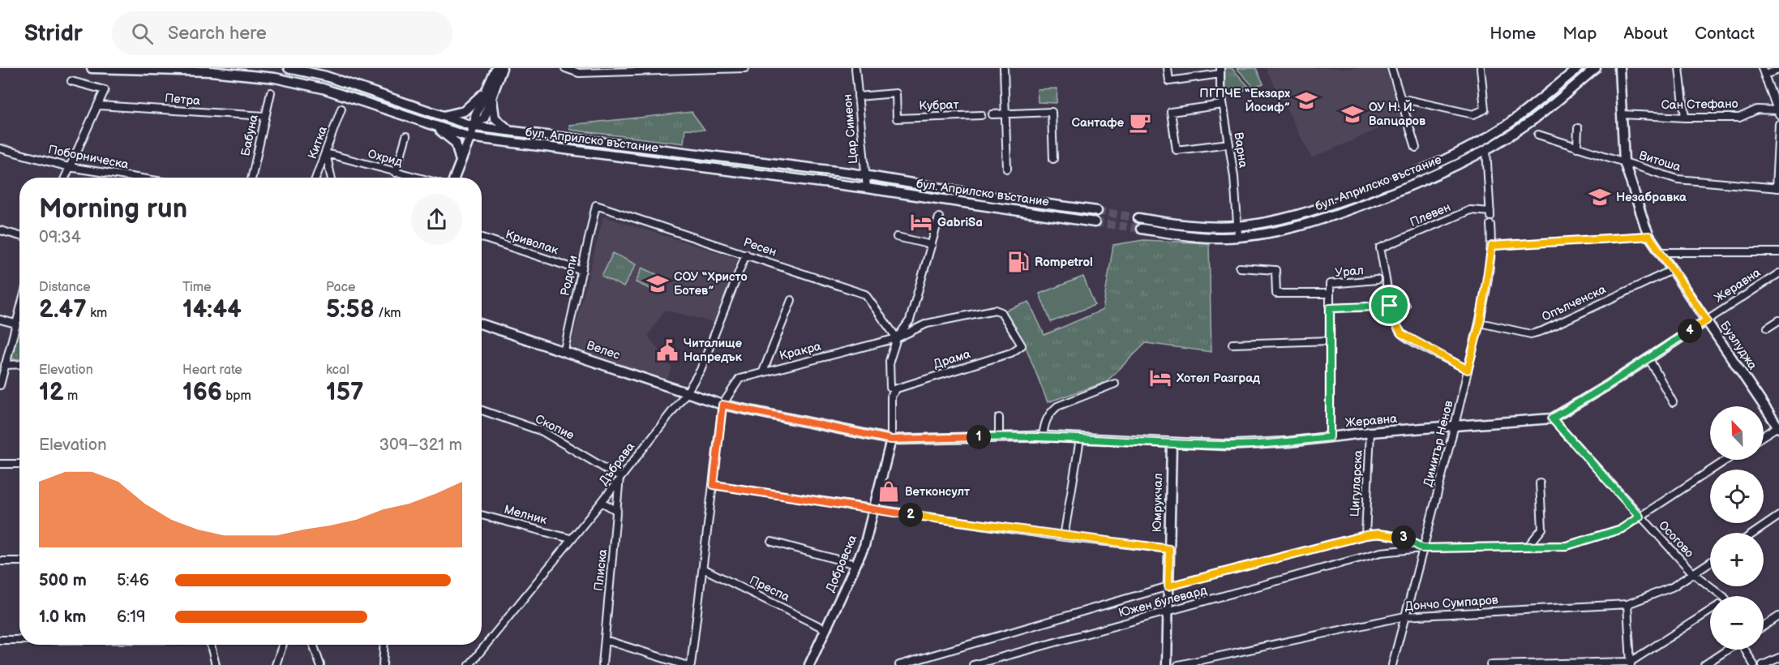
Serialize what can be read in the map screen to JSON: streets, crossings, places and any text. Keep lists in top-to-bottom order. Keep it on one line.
{"streets":{"street":["Петра","Сан Стефано","Кубрат","Цар Симеон","Бабуна","бул. Априлско въстание","Китка","Варна","Поборническа","Охрид","Витоша","Плевен","Криволак","Ресен","Урал","Родопи","Жеравна","Опълченска","Бузлуджа","Велес","Кракра","Драма","Скопие","Димитър Ненов","Дъбрава","Цигуларска","Юмрукчал","Мелник","Осогово","Добровска","Плиска","Преспа","Южен булевард","Дончо Сумпаров"]},"crossings":[["Петра","Бабуна"],["Сан Стефано","Бузлуджа"],["Кубрат","Цар Симеон"],["Цар Симеон","бул. Априлско въстание"],["бул. Априлско въстание","Варна"],["бул. Априлско въстание","Плевен"],["Китка","Охрид"],["Витоша","Бузлуджа"],["Криволак","Родопи"],["Ресен","Родопи"],["Ресен","Кракра"],["Ресен","Дъбрава"],["Урал","Жеравна"],["Родопи","Велес"],["Жеравна","Бузлуджа"],["Жеравна","Велес"],["Жеравна","Кракра"],["Жеравна","Драма"],["Жеравна","Димитър Ненов"],["Жеравна","Цигуларска"],["Жеравна","Юмрукчал"],["Жеравна","Осогово"],["Жеравна","Добровска"],["Опълченска","Бузлуджа"],["Опълченска","Димитър Ненов"],["Велес","Кракра"],["Велес","Дъбрава"],["Кракра","Драма"],["Драма","Добровска"],["Скопие","Дъбрава"],["Скопие","Плиска"],["Димитър Ненов","Южен булевард"],["Димитър Ненов","Дончо Сумпаров"],["Дъбрава","Мелник"],["Дъбрава","Плиска"],["Юмрукчал","Южен булевард"],["Осогово","Южен булевард"],["Осогово","Дончо Сумпаров"],["Добровска","Преспа"]],"places":{"school or university":["ПГПЧЕ “Екзарх Йосиф”","ОУ Н. Й. Вапцаров","Незабравка","СОУ “Христо Ботев”"],"cafe":["Сантафе"],"hotel":["GabriSa","Хотел Разград"],"fuel station":["Rompetrol"],"public building":["Читалище Напредък"],"shop":["Ветконсулт"]},"north":"top left","page":{"header":"Stridr","search":"Search here","nav":["Home","Map","About","Contact"],"heading":["Morning run","09:34"],"stats":[["Distance","2.47 km"],["Time","14:44"],["Pace","5:58 /km"],["Elevation","12 m"],["Heart rate","166 bpm"],["kcal","157"]],"pins":["4","1","2","3"],"map_buttons":["+","−"],"chart":["Elevation","309–321 m"],"list":[{"name":"500 m","note":"5:46"},{"name":"1.0 km","note":"6:19"}]}}
